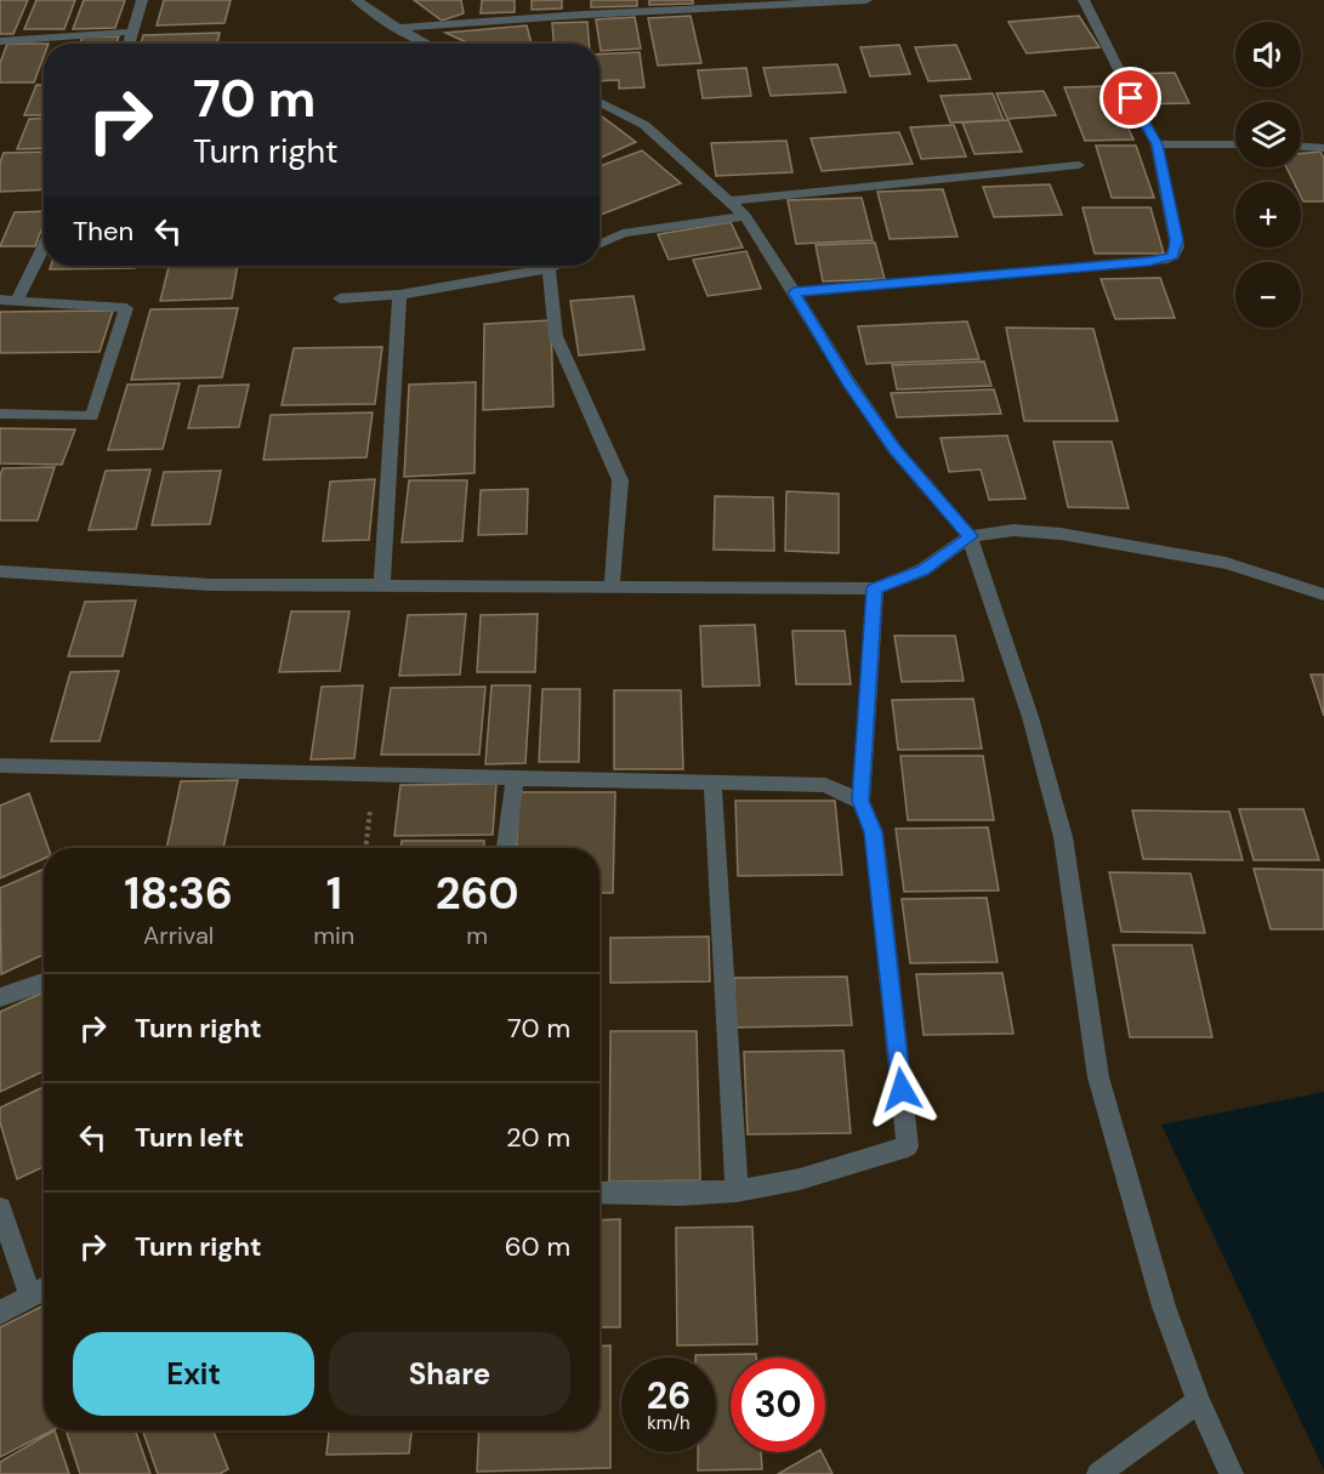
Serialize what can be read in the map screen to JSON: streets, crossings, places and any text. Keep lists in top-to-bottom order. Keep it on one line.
{"page":{"map_buttons":["+","−"],"turn":["70 m","Turn right"],"then":"Then","eta":["18:36","Arrival","1","min","260","m"],"list":[{"name":"Turn right","value":"70 m"},{"name":"Turn left","value":"20 m"},{"name":"Turn right","value":"60 m"}],"buttons":["Exit","Share"],"speed":"26 km/h","limit":"30"}}
